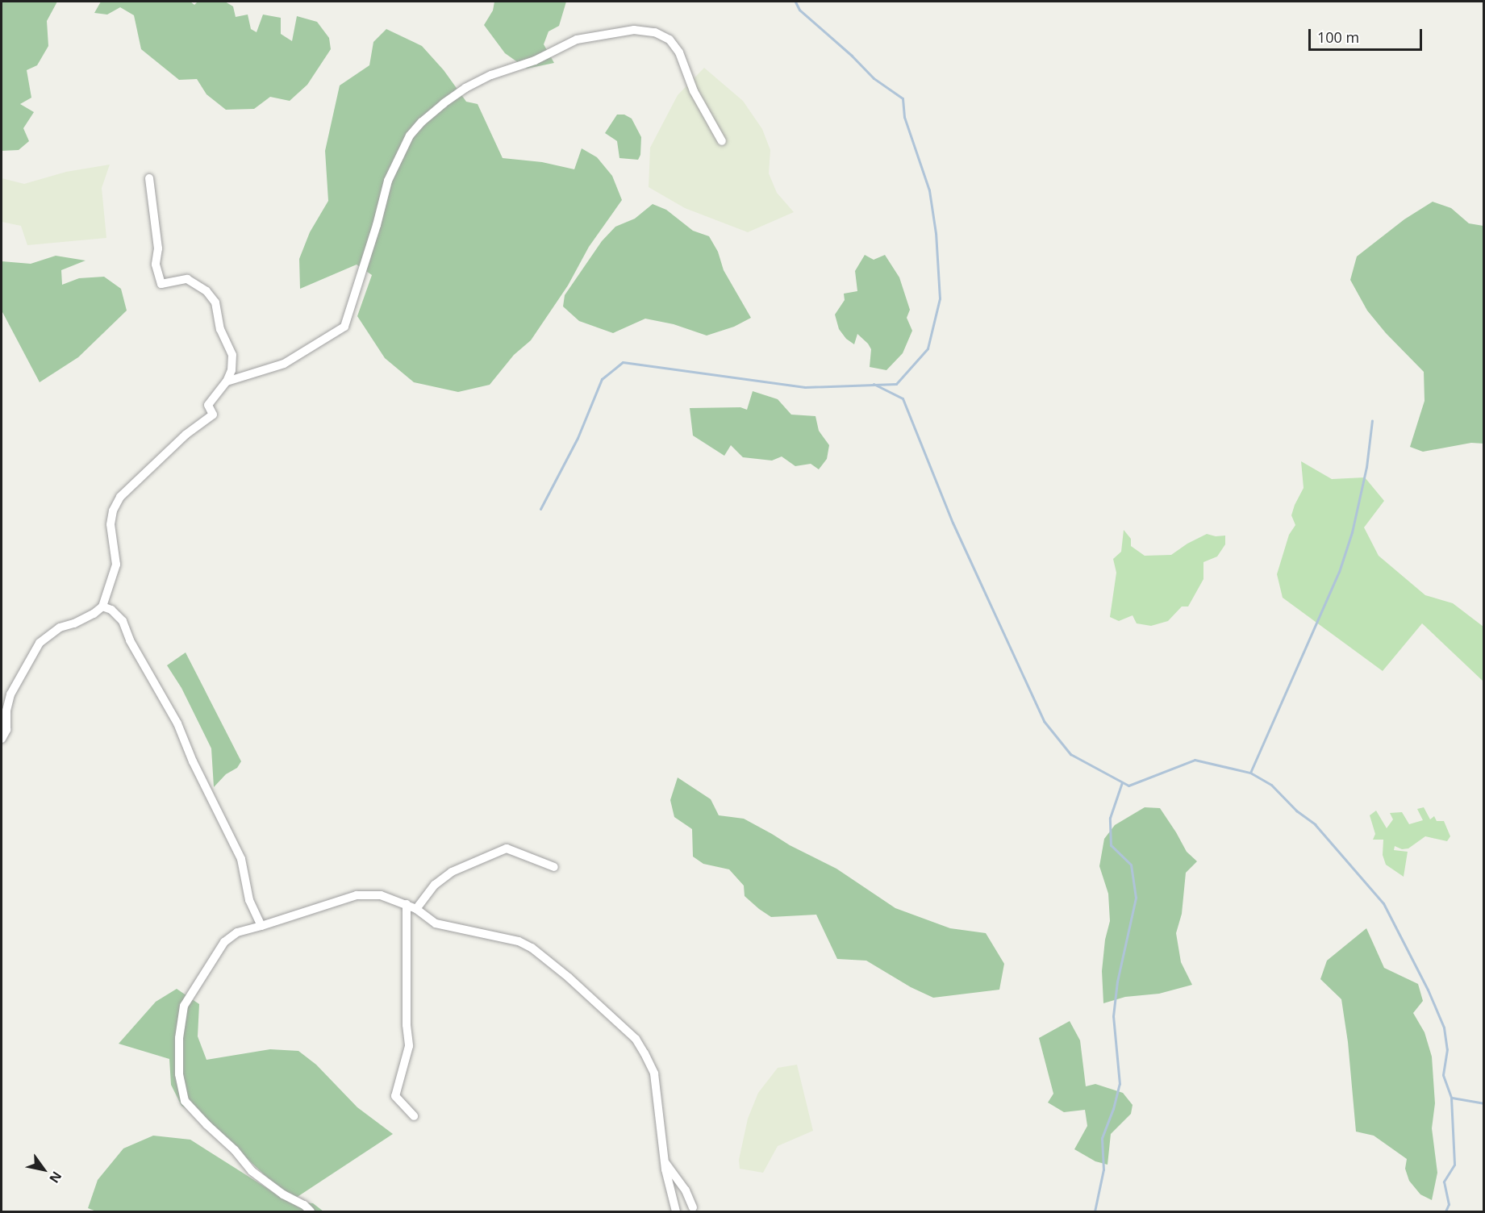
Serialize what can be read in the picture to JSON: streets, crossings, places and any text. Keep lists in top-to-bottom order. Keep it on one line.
{"scale_bar":"100 m","north":"bottom right"}
